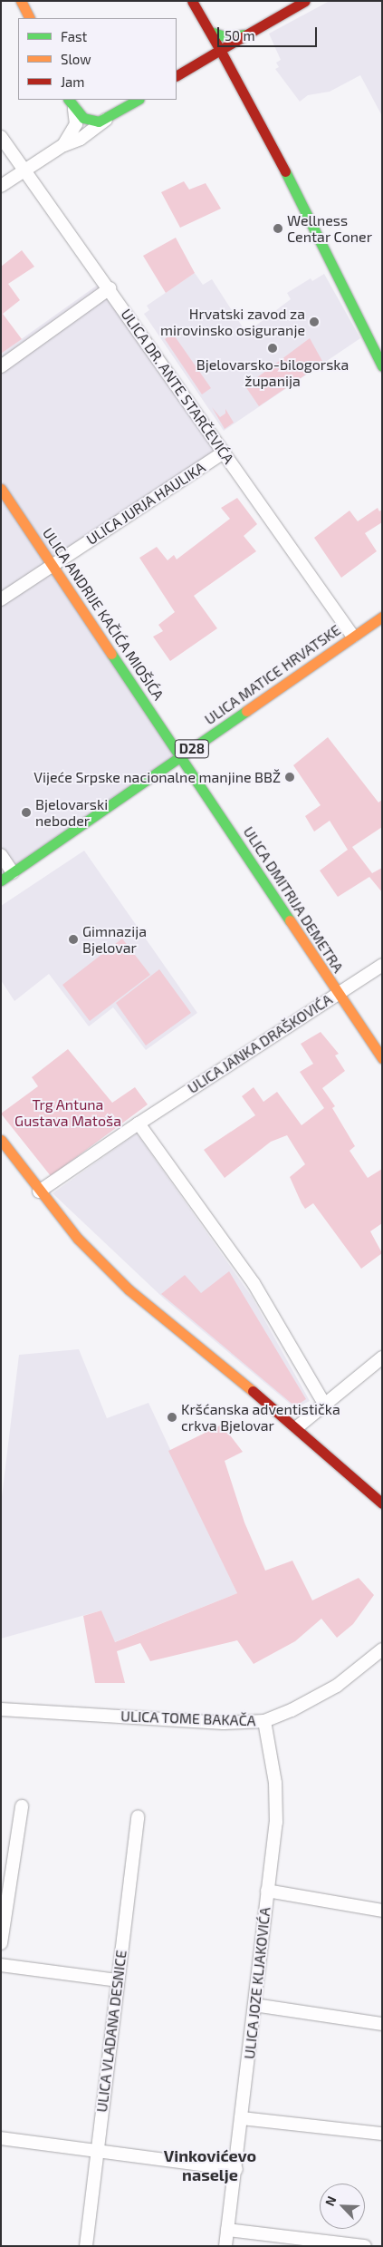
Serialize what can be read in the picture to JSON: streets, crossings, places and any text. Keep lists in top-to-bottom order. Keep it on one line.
{"streets":{"street":["ULICA DR. ANTE STARČEVIĆA","ULICA JURJA HAULIKA","ULICA ANDRIJE KAČIĆA MIOŠIĆA","ULICA MATICE HRVATSKE","D28","ULICA DMITRIJA DEMETRA","ULICA JANKA DRAŠKOVIĆA","ULICA TOME BAKAČA","ULICA JOZE KLJAKOVIĆA","ULICA VLADANA DESNICE"]},"crossings":[["ULICA DR. ANTE STARČEVIĆA","ULICA JURJA HAULIKA"],["ULICA DR. ANTE STARČEVIĆA","ULICA MATICE HRVATSKE"],["ULICA JURJA HAULIKA","ULICA ANDRIJE KAČIĆA MIOŠIĆA"],["ULICA ANDRIJE KAČIĆA MIOŠIĆA","ULICA MATICE HRVATSKE"],["ULICA ANDRIJE KAČIĆA MIOŠIĆA","ULICA DMITRIJA DEMETRA"],["ULICA MATICE HRVATSKE","ULICA DMITRIJA DEMETRA"],["ULICA DMITRIJA DEMETRA","ULICA JANKA DRAŠKOVIĆA"],["ULICA TOME BAKAČA","ULICA JOZE KLJAKOVIĆA"]],"districts":["Vinkovićevo naselje"],"parks":["Trg Antuna Gustava Matoša"],"places":["Wellness Centar Coner","Hrvatski zavod za mirovinsko osiguranje","Bjelovarsko-bilogorska županija","Vijeće Srpske nacionalne manjine BBŽ","Bjelovarski neboder","Gimnazija Bjelovar","Kršćanska adventistička crkva Bjelovar"],"legend":["Fast","Slow","Jam"],"scale_bar":"50 m","north":"top left"}
